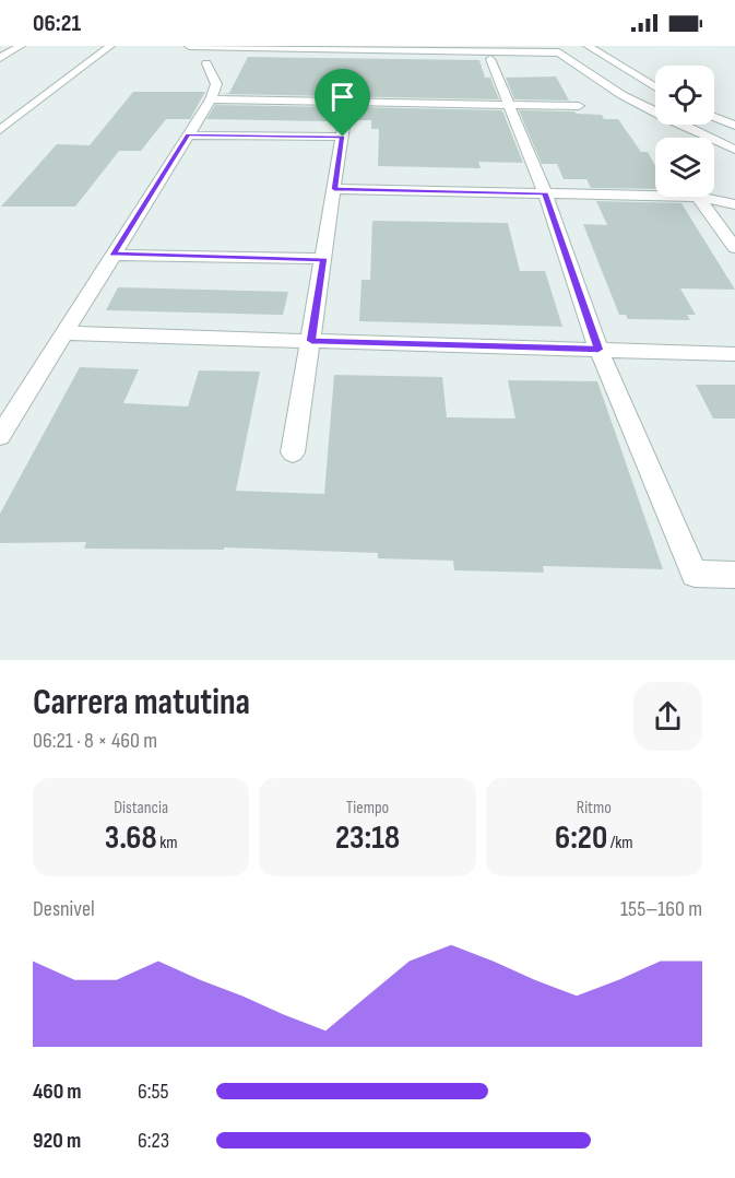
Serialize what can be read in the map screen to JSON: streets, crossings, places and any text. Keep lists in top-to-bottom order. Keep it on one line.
{"page":{"status":"06:21","heading":["Carrera matutina","06:21 · 8 × 460 m"],"stats":[["Distancia","3.68 km"],["Tiempo","23:18"],["Ritmo","6:20 /km"]],"chart":["Desnivel","155–160 m"],"list":[{"name":"460 m","note":"6:55"},{"name":"920 m","note":"6:23"}]}}
